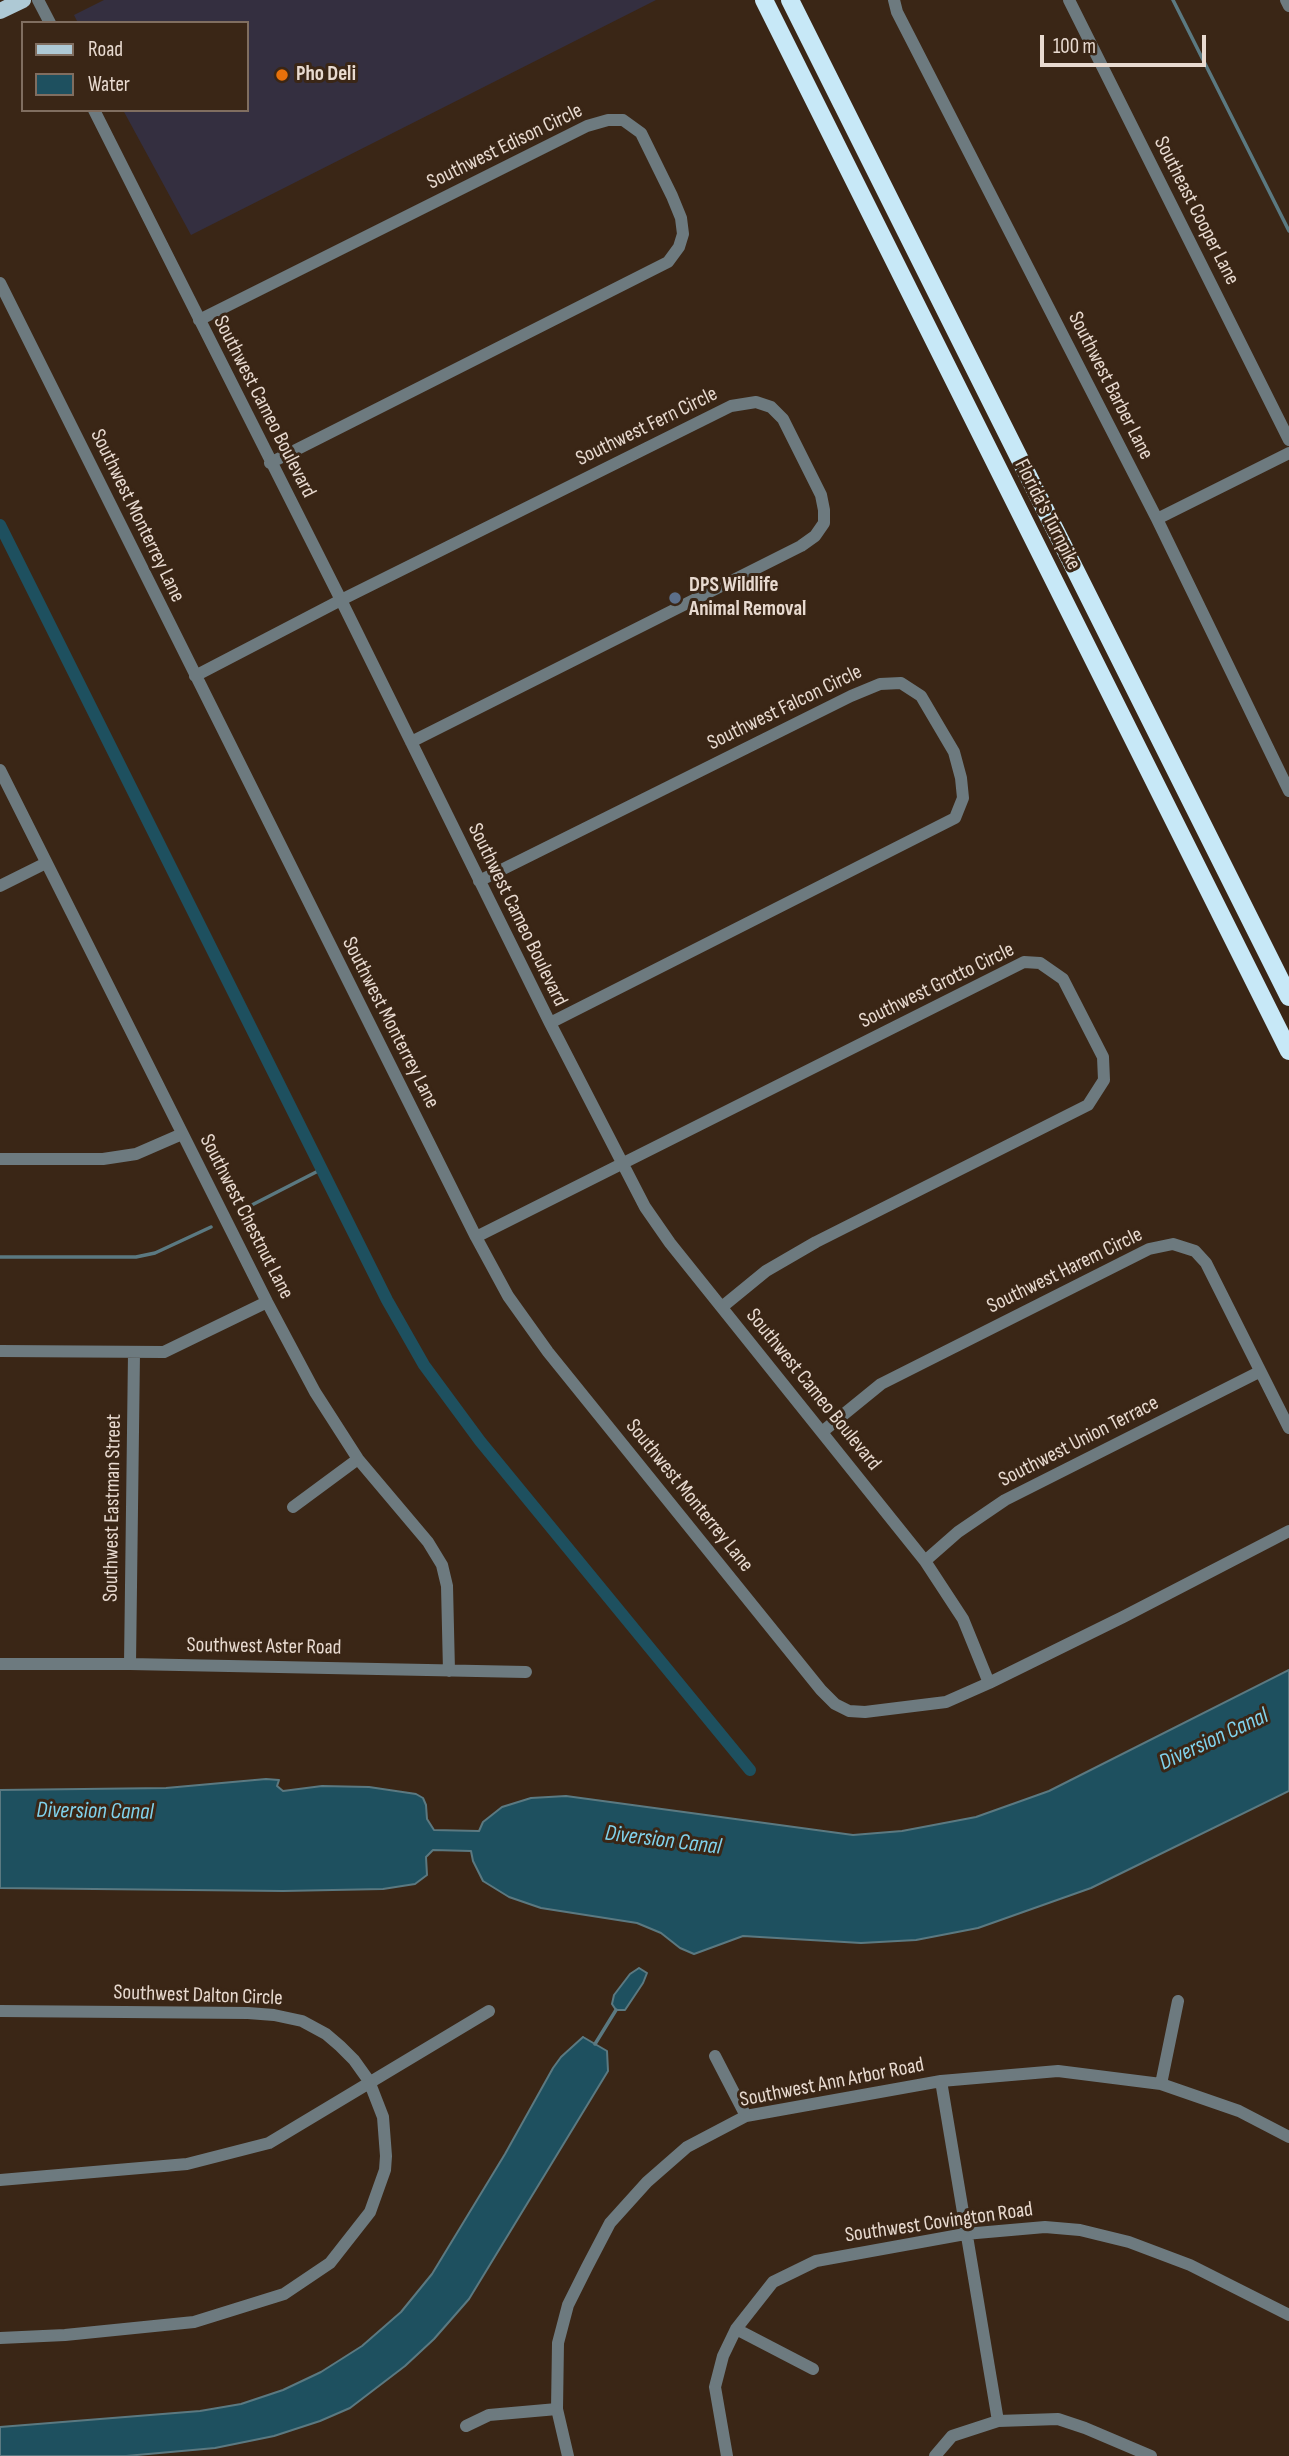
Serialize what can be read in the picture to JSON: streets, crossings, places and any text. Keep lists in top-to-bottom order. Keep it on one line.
{"streets":{"highway":["Florida's Turnpike"],"street":["Southwest Edison Circle","Southeast Cooper Lane","Southwest Barber Lane","Southwest Cameo Boulevard","Southwest Fern Circle","Southwest Monterrey Lane","Southwest Falcon Circle","Southwest Grotto Circle","Southwest Chestnut Lane","Southwest Harem Circle","Southwest Union Terrace","Southwest Eastman Street","Southwest Aster Road","Southwest Dalton Circle","Southwest Ann Arbor Road","Southwest Covington Road"]},"crossings":[["Southwest Edison Circle","Southwest Cameo Boulevard"],["Southwest Cameo Boulevard","Southwest Fern Circle"],["Southwest Cameo Boulevard","Southwest Monterrey Lane"],["Southwest Cameo Boulevard","Southwest Falcon Circle"],["Southwest Cameo Boulevard","Southwest Grotto Circle"],["Southwest Cameo Boulevard","Southwest Harem Circle"],["Southwest Cameo Boulevard","Southwest Union Terrace"],["Southwest Fern Circle","Southwest Monterrey Lane"],["Southwest Monterrey Lane","Southwest Grotto Circle"],["Southwest Chestnut Lane","Southwest Aster Road"],["Southwest Harem Circle","Southwest Union Terrace"],["Southwest Eastman Street","Southwest Aster Road"]],"water":["Diversion Canal"],"places":["Pho Deli","DPS Wildlife Animal Removal"],"legend":["Road","Water"],"scale_bar":"100 m"}
